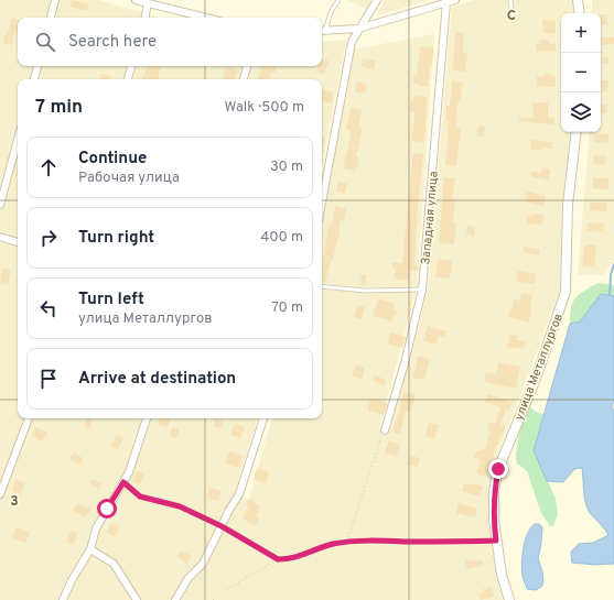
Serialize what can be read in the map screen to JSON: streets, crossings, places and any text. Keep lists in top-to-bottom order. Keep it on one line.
{"streets":{"street":["Западная улица","улица Металлургов"]},"page":{"map_buttons":["+","−"],"search":"Search here","heading":["7 min","Walk · 500 m"],"list":[["Continue","Рабочая улица","30 m"],["Turn right","400 m"],["Turn left","улица Металлургов","70 m"],"Arrive at destination"]},"grid":{"columns":["C"],"rows":["3"]}}
